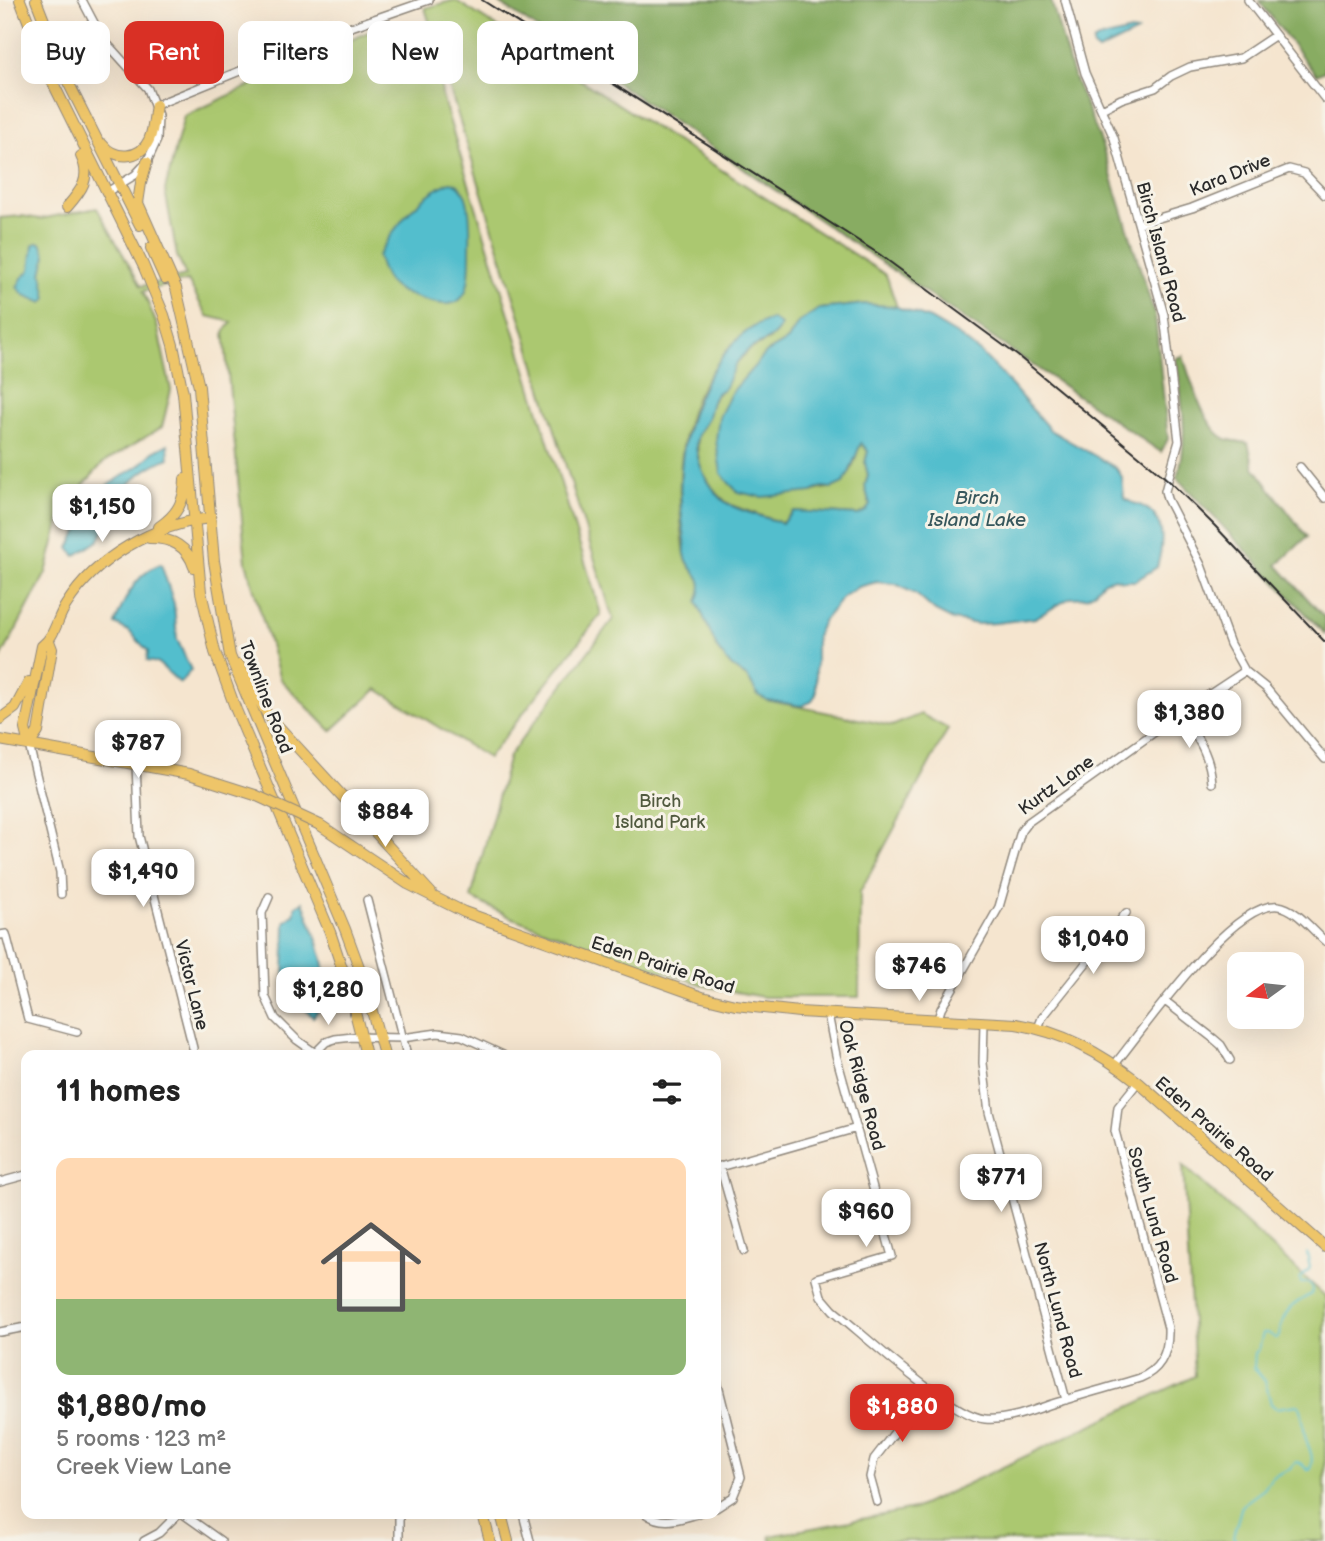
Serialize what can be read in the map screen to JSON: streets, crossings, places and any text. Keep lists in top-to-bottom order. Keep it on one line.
{"streets":{"main road":["Townline Road","Eden Prairie Road"],"street":["Kara Drive","Birch Island Road","Kurtz Lane","Victor Lane","Oak Ridge Road","South Lund Road","North Lund Road"]},"crossings":[["Kara Drive","Birch Island Road"],["Birch Island Road","Kurtz Lane"],["Kurtz Lane","Eden Prairie Road"],["Eden Prairie Road","Victor Lane"],["Eden Prairie Road","Oak Ridge Road"],["Eden Prairie Road","South Lund Road"],["Eden Prairie Road","North Lund Road"],["South Lund Road","North Lund Road"]],"water":["Birch Island Lake"],"parks":["Birch Island Park"],"north":"left","page":{"chip":["Buy","Rent","Filters","New","Apartment"],"price":["$1,150","$1,380","$787","$884","$1,490","$1,040","$746","$1,280","$771","$960","$1,880"],"heading":"11 homes","list":[{"name":"$1,880/mo","note":"5 rooms · 123 m² · Creek View Lane"}]}}
